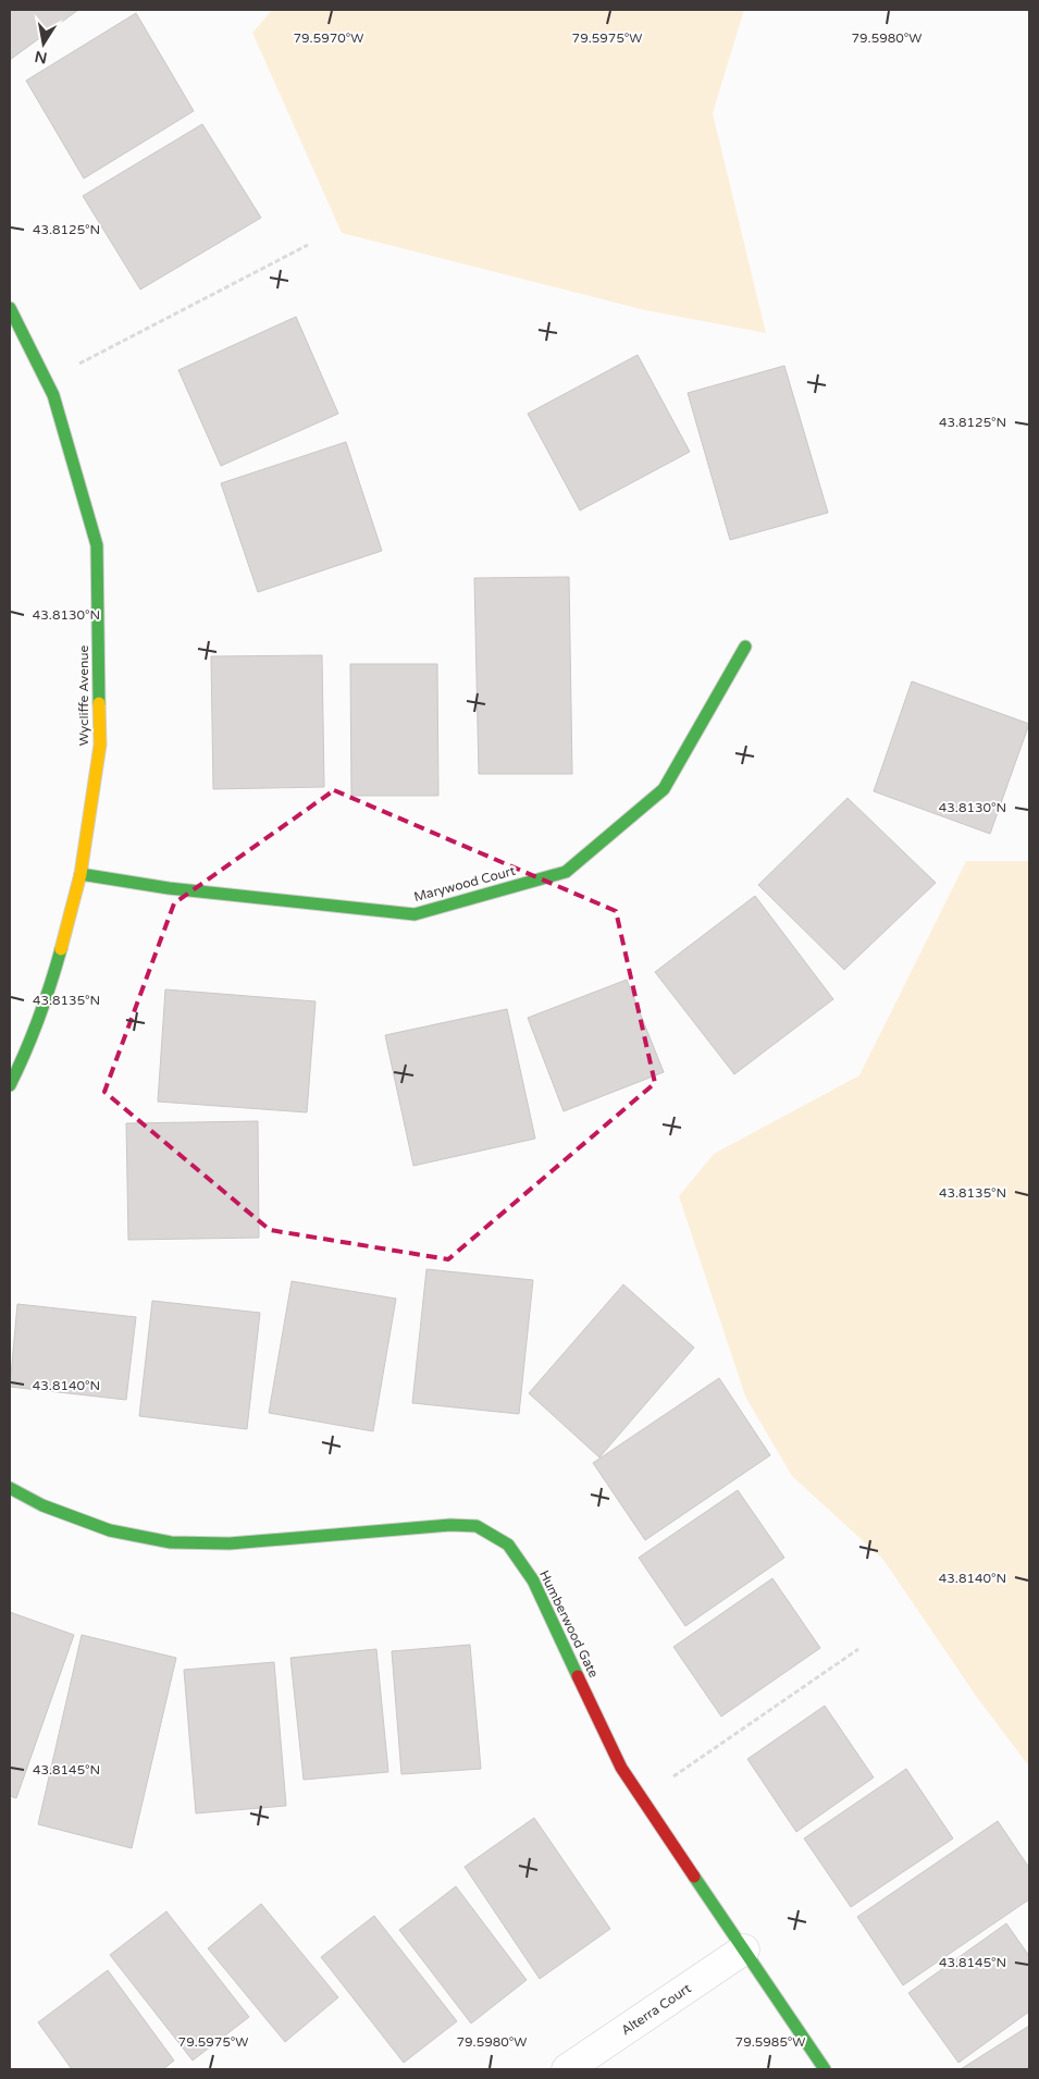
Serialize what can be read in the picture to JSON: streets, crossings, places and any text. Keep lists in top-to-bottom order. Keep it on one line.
{"streets":{"street":["Wycliffe Avenue","Marywood Court","Humberwood Gate","Alterra Court"]},"crossings":[["Wycliffe Avenue","Marywood Court"],["Humberwood Gate","Alterra Court"]],"north":"bottom","coordinates":["79.5975°W","79.5980°W","79.5970°W","43.8125°N","43.8130°N","43.8135°N","43.8140°N","43.8145°N","79.5985°W"]}
